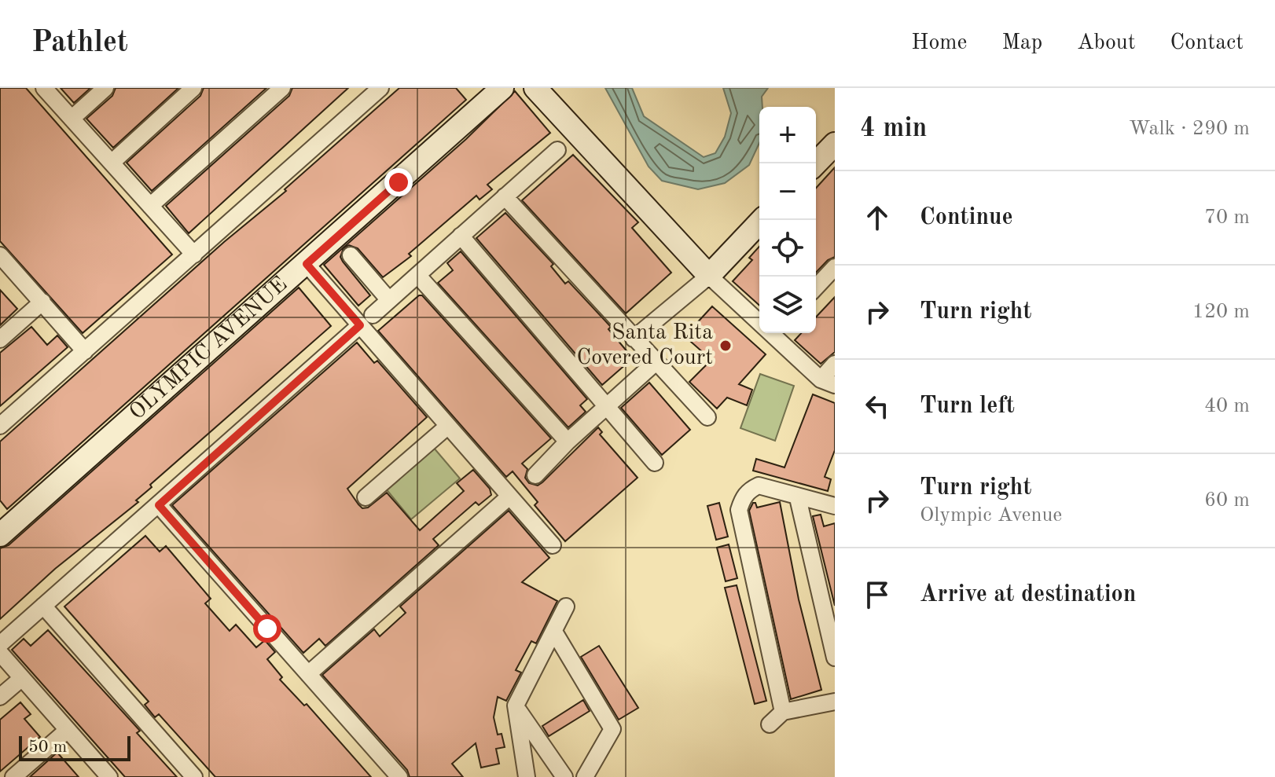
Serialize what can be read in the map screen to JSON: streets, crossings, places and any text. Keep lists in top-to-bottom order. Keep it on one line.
{"streets":{"street":["OLYMPIC AVENUE"]},"places":["Santa Rita Covered Court"],"scale_bar":"50 m","page":{"header":"Pathlet","nav":["Home","Map","About","Contact"],"heading":["4 min","Walk · 290 m"],"map_buttons":["+","−"],"list":[["Continue","70 m"],["Turn right","120 m"],["Turn left","40 m"],["Turn right","Olympic Avenue","60 m"],"Arrive at destination"],"scale":"50 m"}}
